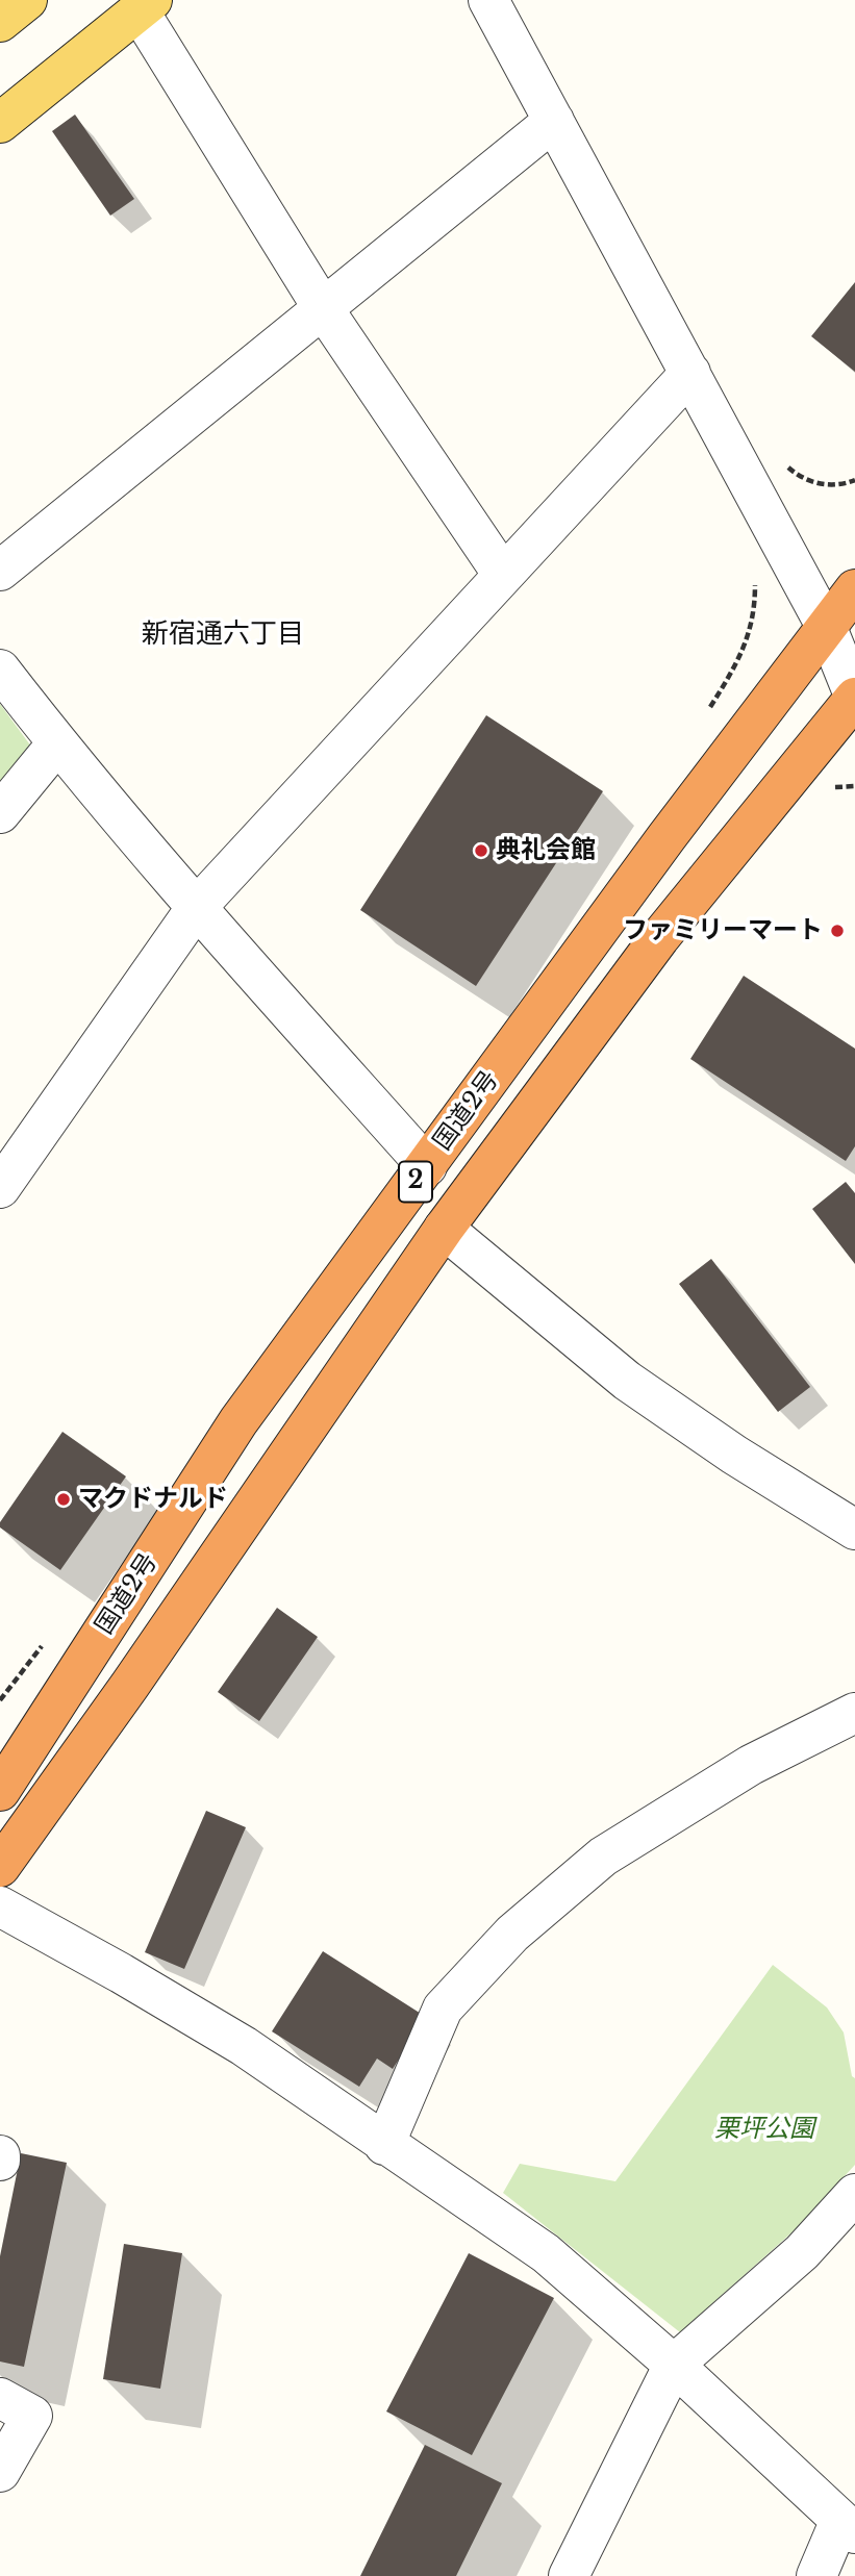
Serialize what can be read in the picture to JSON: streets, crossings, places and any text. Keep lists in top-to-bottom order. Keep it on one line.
{"streets":{"highway":["国道2号","2"]},"districts":["新宿通六丁目"],"parks":["栗坪公園"],"places":["典礼会館","ファミリーマート","マクドナルド"]}
